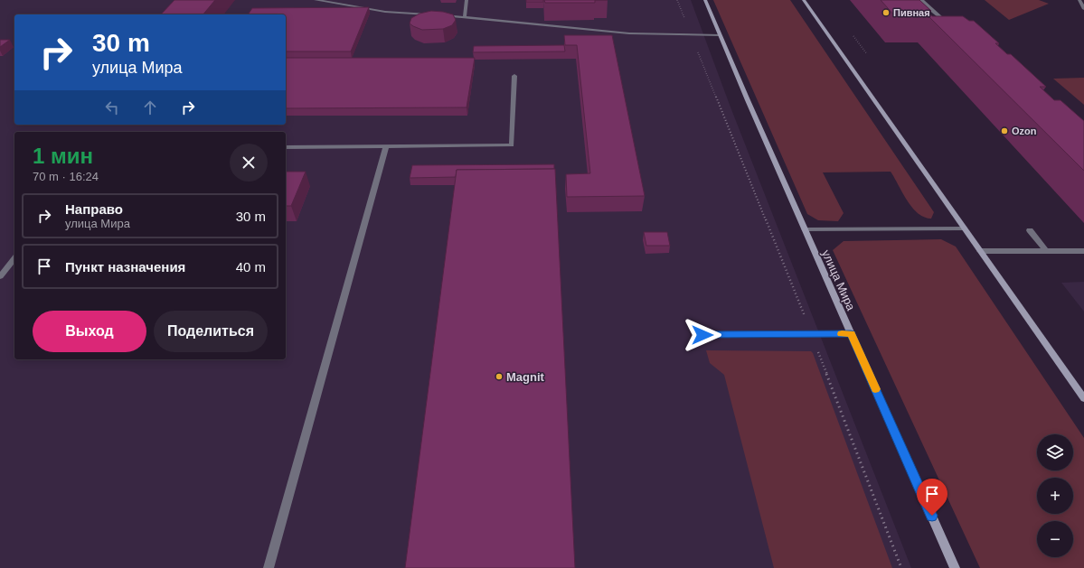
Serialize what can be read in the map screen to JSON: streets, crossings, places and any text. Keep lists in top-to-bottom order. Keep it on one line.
{"streets":{"main road":["улица Мира"]},"places":["Пивная","Ozon","Magnit"],"page":{"turn":["30 m","улица Мира"],"heading":["1 мин","70 m · 16:24"],"list":[{"name":"Направо","note":"улица Мира","value":"30 m"},{"name":"Пункт назначения","value":"40 m"}],"buttons":["Выход","Поделиться"],"map_buttons":["+","−"]}}
